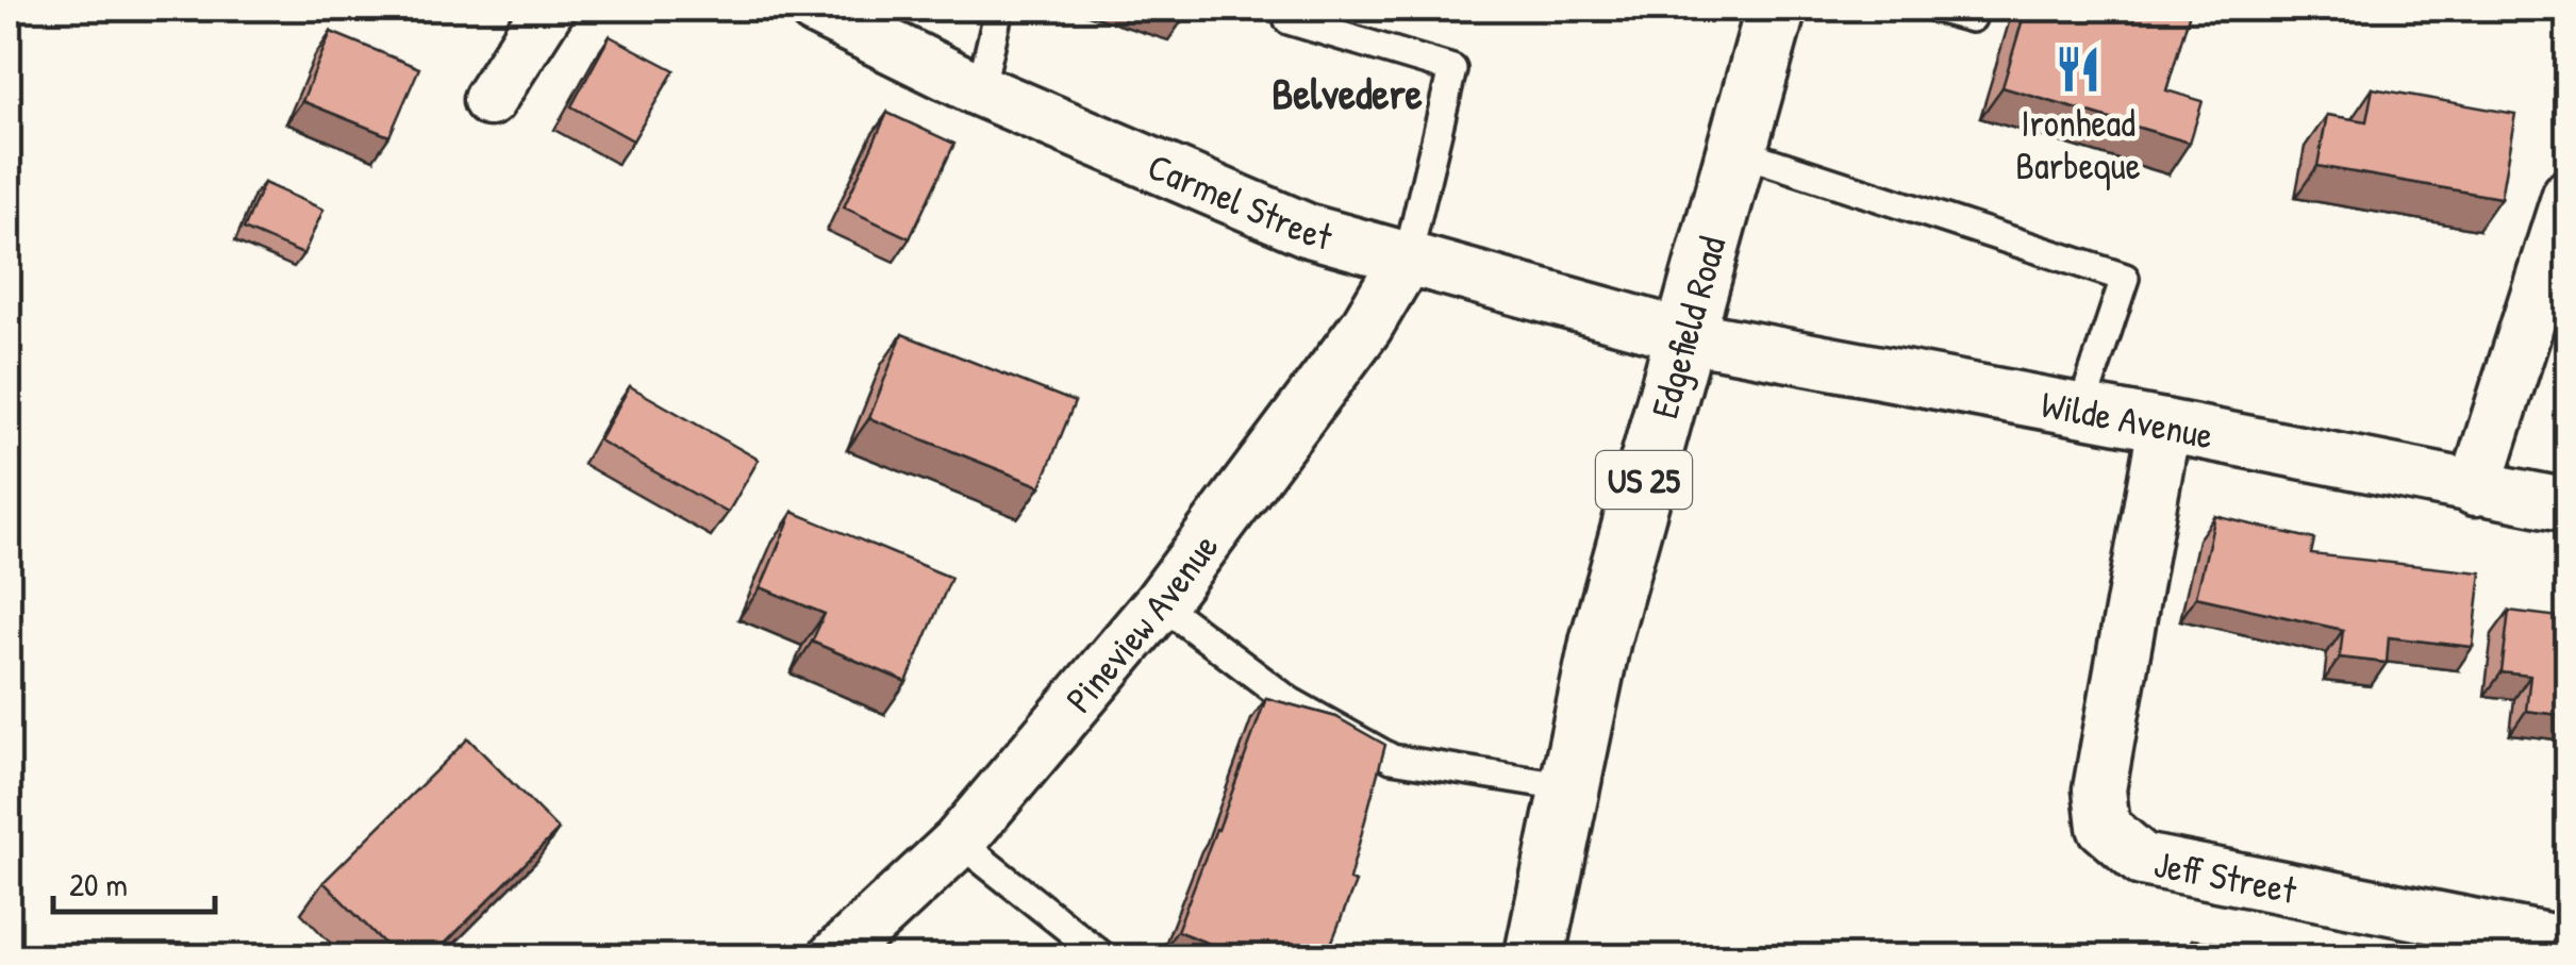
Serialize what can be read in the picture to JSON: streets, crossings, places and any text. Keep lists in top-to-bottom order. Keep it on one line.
{"streets":{"main road":["Edgefield Road","US 25"],"street":["Carmel Street","Wilde Avenue","Pineview Avenue","Jeff Street"]},"crossings":[["Carmel Street","Edgefield Road"],["Carmel Street","Wilde Avenue"],["Carmel Street","Pineview Avenue"],["Edgefield Road","Wilde Avenue"],["Wilde Avenue","Jeff Street"]],"districts":["Belvedere"],"places":{"restaurant":["Ironhead Barbeque"]},"scale_bar":"20 m"}
